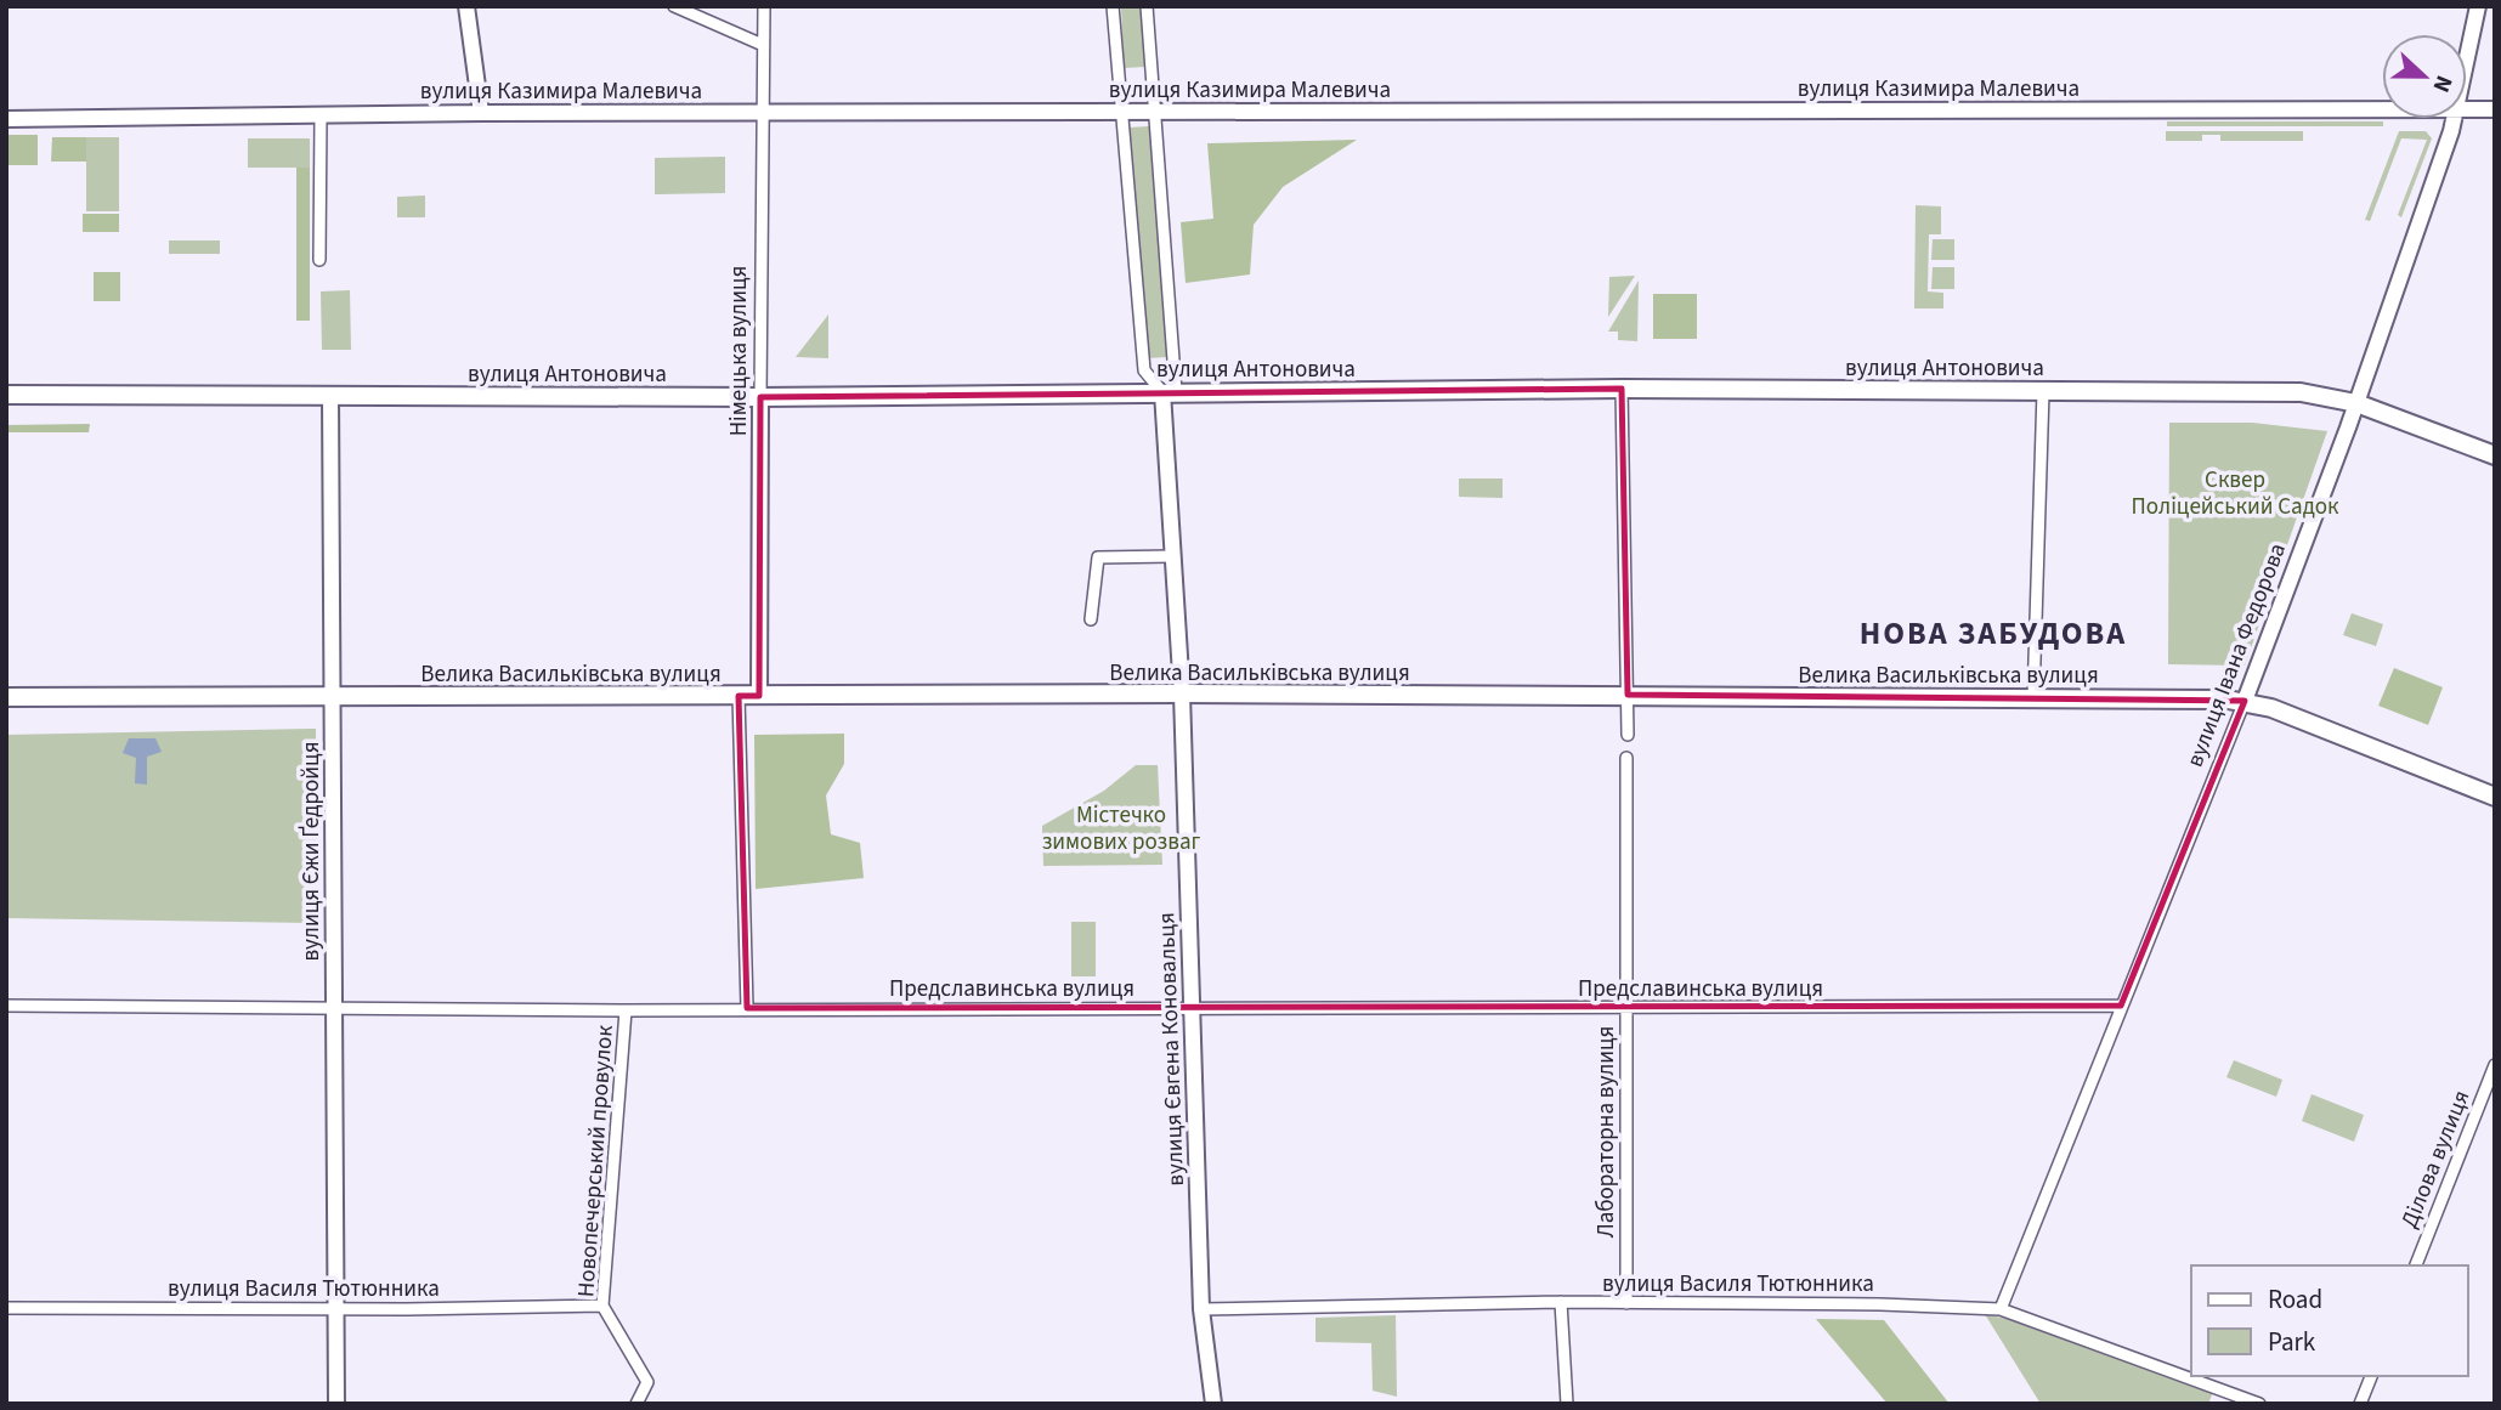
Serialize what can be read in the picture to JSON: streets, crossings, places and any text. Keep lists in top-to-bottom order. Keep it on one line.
{"streets":{"main road":["вулиця Казимира Малевича","Німецька вулиця","вулиця Антоновича","вулиця Івана Федорова","Велика Васильківська вулиця","вулиця Єжи Ґедройця","вулиця Євгена Коновальця"],"street":["Предславинська вулиця","Лабораторна вулиця","Ділова вулиця","Новопечерський провулок","вулиця Василя Тютюнника"]},"crossings":[["вулиця Казимира Малевича","Німецька вулиця"],["Німецька вулиця","вулиця Антоновича"],["Німецька вулиця","Велика Васильківська вулиця"],["вулиця Антоновича","вулиця Івана Федорова"],["вулиця Антоновича","вулиця Єжи Ґедройця"],["вулиця Антоновича","вулиця Євгена Коновальця"],["вулиця Івана Федорова","Велика Васильківська вулиця"],["вулиця Івана Федорова","Предславинська вулиця"],["вулиця Івана Федорова","вулиця Василя Тютюнника"],["Велика Васильківська вулиця","вулиця Єжи Ґедройця"],["Велика Васильківська вулиця","вулиця Євгена Коновальця"],["вулиця Єжи Ґедройця","Предславинська вулиця"],["вулиця Єжи Ґедройця","вулиця Василя Тютюнника"],["Предславинська вулиця","вулиця Євгена Коновальця"],["Предславинська вулиця","Лабораторна вулиця"],["Предславинська вулиця","Новопечерський провулок"],["вулиця Євгена Коновальця","вулиця Василя Тютюнника"],["Лабораторна вулиця","вулиця Василя Тютюнника"],["Новопечерський провулок","вулиця Василя Тютюнника"]],"districts":["НОВА ЗАБУДОВА"],"parks":["Сквер Поліцейський Садок","Містечко зимових розваг"],"legend":["Road","Park"],"north":"right"}
